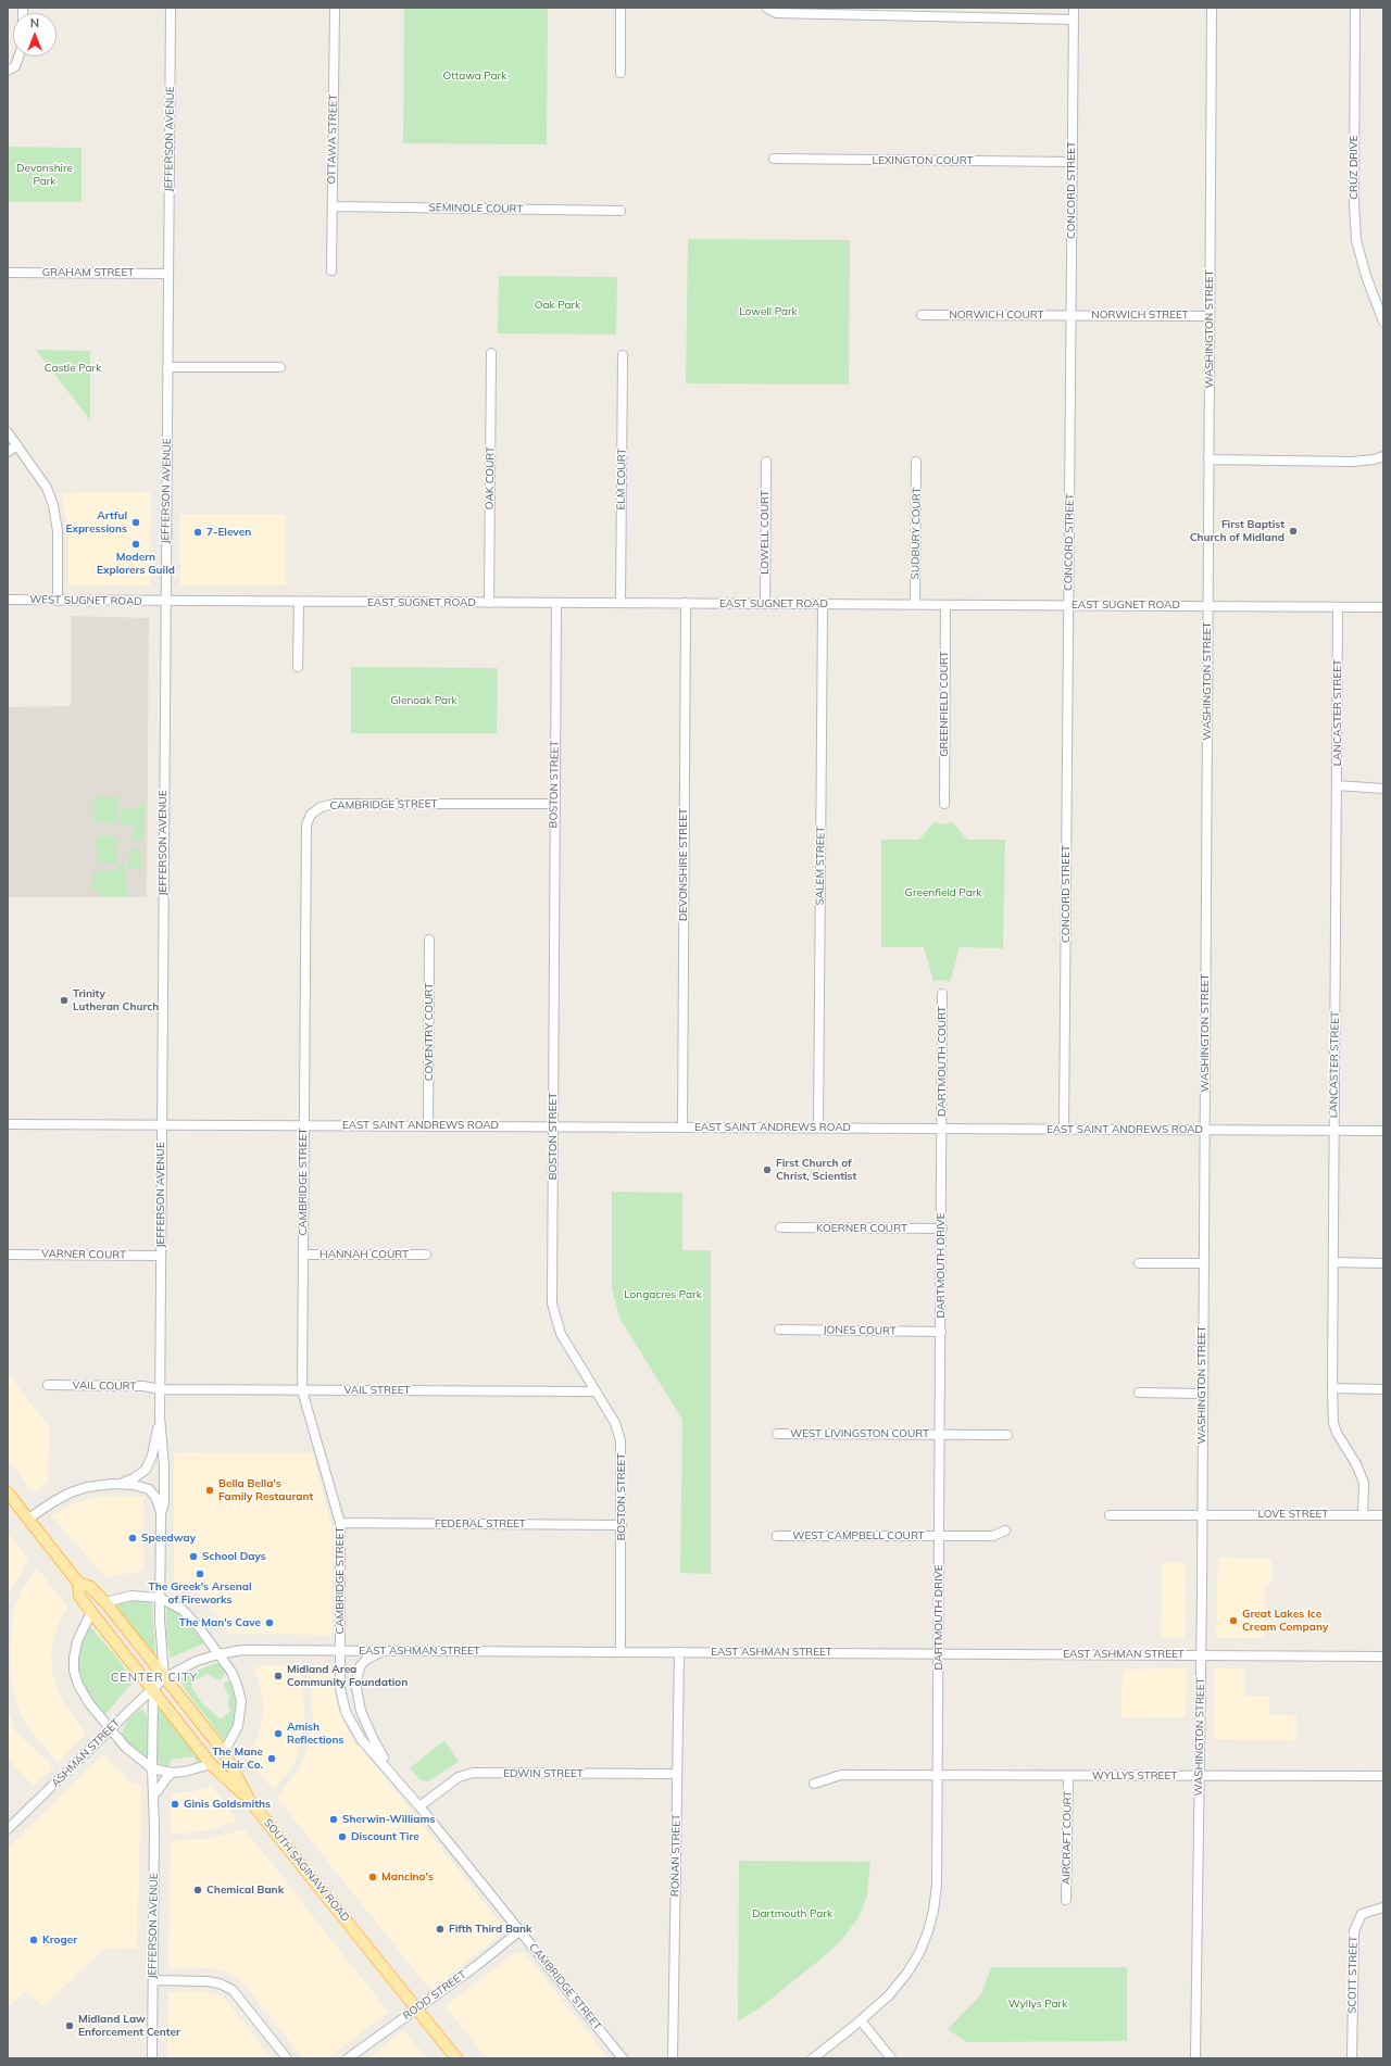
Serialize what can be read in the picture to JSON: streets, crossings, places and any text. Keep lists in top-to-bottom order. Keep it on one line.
{"streets":{"main road":["SOUTH SAGINAW ROAD"],"street":["JEFFERSON AVENUE","OTTAWA STREET","LEXINGTON COURT","CRUZ DRIVE","CONCORD STREET","SEMINOLE COURT","GRAHAM STREET","NORWICH COURT","NORWICH STREET","WASHINGTON STREET","OAK COURT","ELM COURT","LOWELL COURT","SUDBURY COURT","WEST SUGNET ROAD","EAST SUGNET ROAD","GREENFIELD COURT","LANCASTER STREET","BOSTON STREET","CAMBRIDGE STREET","DEVONSHIRE STREET","SALEM STREET","COVENTRY COURT","DARTMOUTH COURT","EAST SAINT ANDREWS ROAD","KOERNER COURT","VARNER COURT","HANNAH COURT","DARTMOUTH DRIVE","JONES COURT","VAIL COURT","VAIL STREET","WEST LIVINGSTON COURT","LOVE STREET","FEDERAL STREET","WEST CAMPBELL COURT","EAST ASHMAN STREET","ASHMAN STREET","EDWIN STREET","WYLLYS STREET","AIRCRAFT COURT","RONAN STREET","SCOTT STREET","RODD STREET"]},"crossings":[["JEFFERSON AVENUE","GRAHAM STREET"],["JEFFERSON AVENUE","WEST SUGNET ROAD"],["JEFFERSON AVENUE","EAST SUGNET ROAD"],["JEFFERSON AVENUE","EAST SAINT ANDREWS ROAD"],["JEFFERSON AVENUE","VARNER COURT"],["JEFFERSON AVENUE","VAIL COURT"],["JEFFERSON AVENUE","VAIL STREET"],["JEFFERSON AVENUE","EAST ASHMAN STREET"],["JEFFERSON AVENUE","ASHMAN STREET"],["JEFFERSON AVENUE","SOUTH SAGINAW ROAD"],["OTTAWA STREET","SEMINOLE COURT"],["LEXINGTON COURT","CONCORD STREET"],["CONCORD STREET","NORWICH COURT"],["CONCORD STREET","NORWICH STREET"],["CONCORD STREET","EAST SUGNET ROAD"],["CONCORD STREET","EAST SAINT ANDREWS ROAD"],["NORWICH COURT","NORWICH STREET"],["NORWICH STREET","WASHINGTON STREET"],["WASHINGTON STREET","EAST SUGNET ROAD"],["WASHINGTON STREET","EAST SAINT ANDREWS ROAD"],["WASHINGTON STREET","LOVE STREET"],["WASHINGTON STREET","EAST ASHMAN STREET"],["WASHINGTON STREET","WYLLYS STREET"],["OAK COURT","EAST SUGNET ROAD"],["ELM COURT","EAST SUGNET ROAD"],["LOWELL COURT","EAST SUGNET ROAD"],["SUDBURY COURT","EAST SUGNET ROAD"],["WEST SUGNET ROAD","EAST SUGNET ROAD"],["EAST SUGNET ROAD","GREENFIELD COURT"],["EAST SUGNET ROAD","LANCASTER STREET"],["EAST SUGNET ROAD","BOSTON STREET"],["EAST SUGNET ROAD","DEVONSHIRE STREET"],["EAST SUGNET ROAD","SALEM STREET"],["LANCASTER STREET","EAST SAINT ANDREWS ROAD"],["LANCASTER STREET","LOVE STREET"],["BOSTON STREET","CAMBRIDGE STREET"],["BOSTON STREET","EAST SAINT ANDREWS ROAD"],["BOSTON STREET","VAIL STREET"],["BOSTON STREET","FEDERAL STREET"],["BOSTON STREET","EAST ASHMAN STREET"],["CAMBRIDGE STREET","EAST SAINT ANDREWS ROAD"],["CAMBRIDGE STREET","HANNAH COURT"],["CAMBRIDGE STREET","VAIL STREET"],["CAMBRIDGE STREET","FEDERAL STREET"],["CAMBRIDGE STREET","EAST ASHMAN STREET"],["CAMBRIDGE STREET","EDWIN STREET"],["CAMBRIDGE STREET","RODD STREET"],["DEVONSHIRE STREET","EAST SAINT ANDREWS ROAD"],["SALEM STREET","EAST SAINT ANDREWS ROAD"],["COVENTRY COURT","EAST SAINT ANDREWS ROAD"],["DARTMOUTH COURT","EAST SAINT ANDREWS ROAD"],["DARTMOUTH COURT","DARTMOUTH DRIVE"],["EAST SAINT ANDREWS ROAD","DARTMOUTH DRIVE"],["KOERNER COURT","DARTMOUTH DRIVE"],["DARTMOUTH DRIVE","JONES COURT"],["DARTMOUTH DRIVE","WEST LIVINGSTON COURT"],["DARTMOUTH DRIVE","WEST CAMPBELL COURT"],["DARTMOUTH DRIVE","EAST ASHMAN STREET"],["DARTMOUTH DRIVE","WYLLYS STREET"],["VAIL COURT","VAIL STREET"],["EAST ASHMAN STREET","ASHMAN STREET"],["EAST ASHMAN STREET","RONAN STREET"],["EAST ASHMAN STREET","SOUTH SAGINAW ROAD"],["ASHMAN STREET","SOUTH SAGINAW ROAD"],["EDWIN STREET","RONAN STREET"],["WYLLYS STREET","AIRCRAFT COURT"],["SOUTH SAGINAW ROAD","RODD STREET"]],"districts":["CENTER CITY"],"parks":["Ottawa Park","Devonshire Park","Oak Park","Lowell Park","Castle Park","Glenoak Park","Greenfield Park","Longacres Park","Dartmouth Park","Wyllys Park"],"places":["Artful Expressions","First Baptist Church of Midland","7-Eleven","Modern Explorers Guild","Trinity Lutheran Church","First Church of Christ, Scientist","Bella Bella's Family Restaurant","Speedway","School Days","The Greek's Arsenal of Fireworks","Great Lakes Ice Cream Company","The Man's Cave","Midland Area Community Foundation","Amish Reflections","The Mane Hair Co.","Ginis Goldsmiths","Sherwin-Williams","Discount Tire","Mancino's","Chemical Bank","Fifth Third Bank","Kroger","Midland Law Enforcement Center"],"north":"top"}
